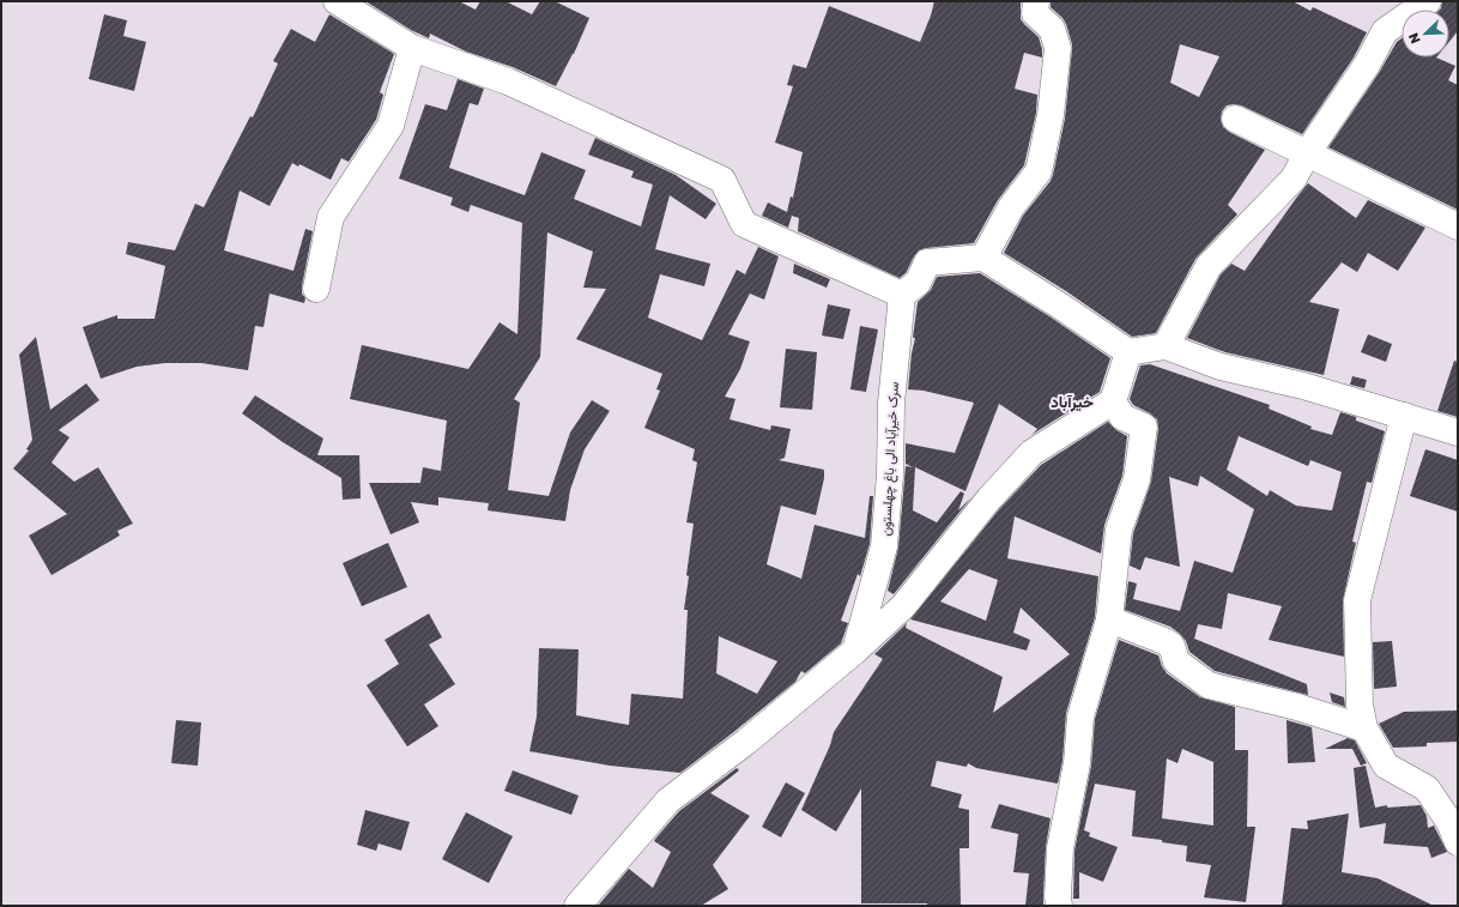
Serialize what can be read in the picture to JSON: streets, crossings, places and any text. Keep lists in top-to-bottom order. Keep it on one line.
{"streets":{"street":["سرک خیرآباد الی باغ چهلستون"]},"districts":["خیرآباد"],"north":"bottom left"}
